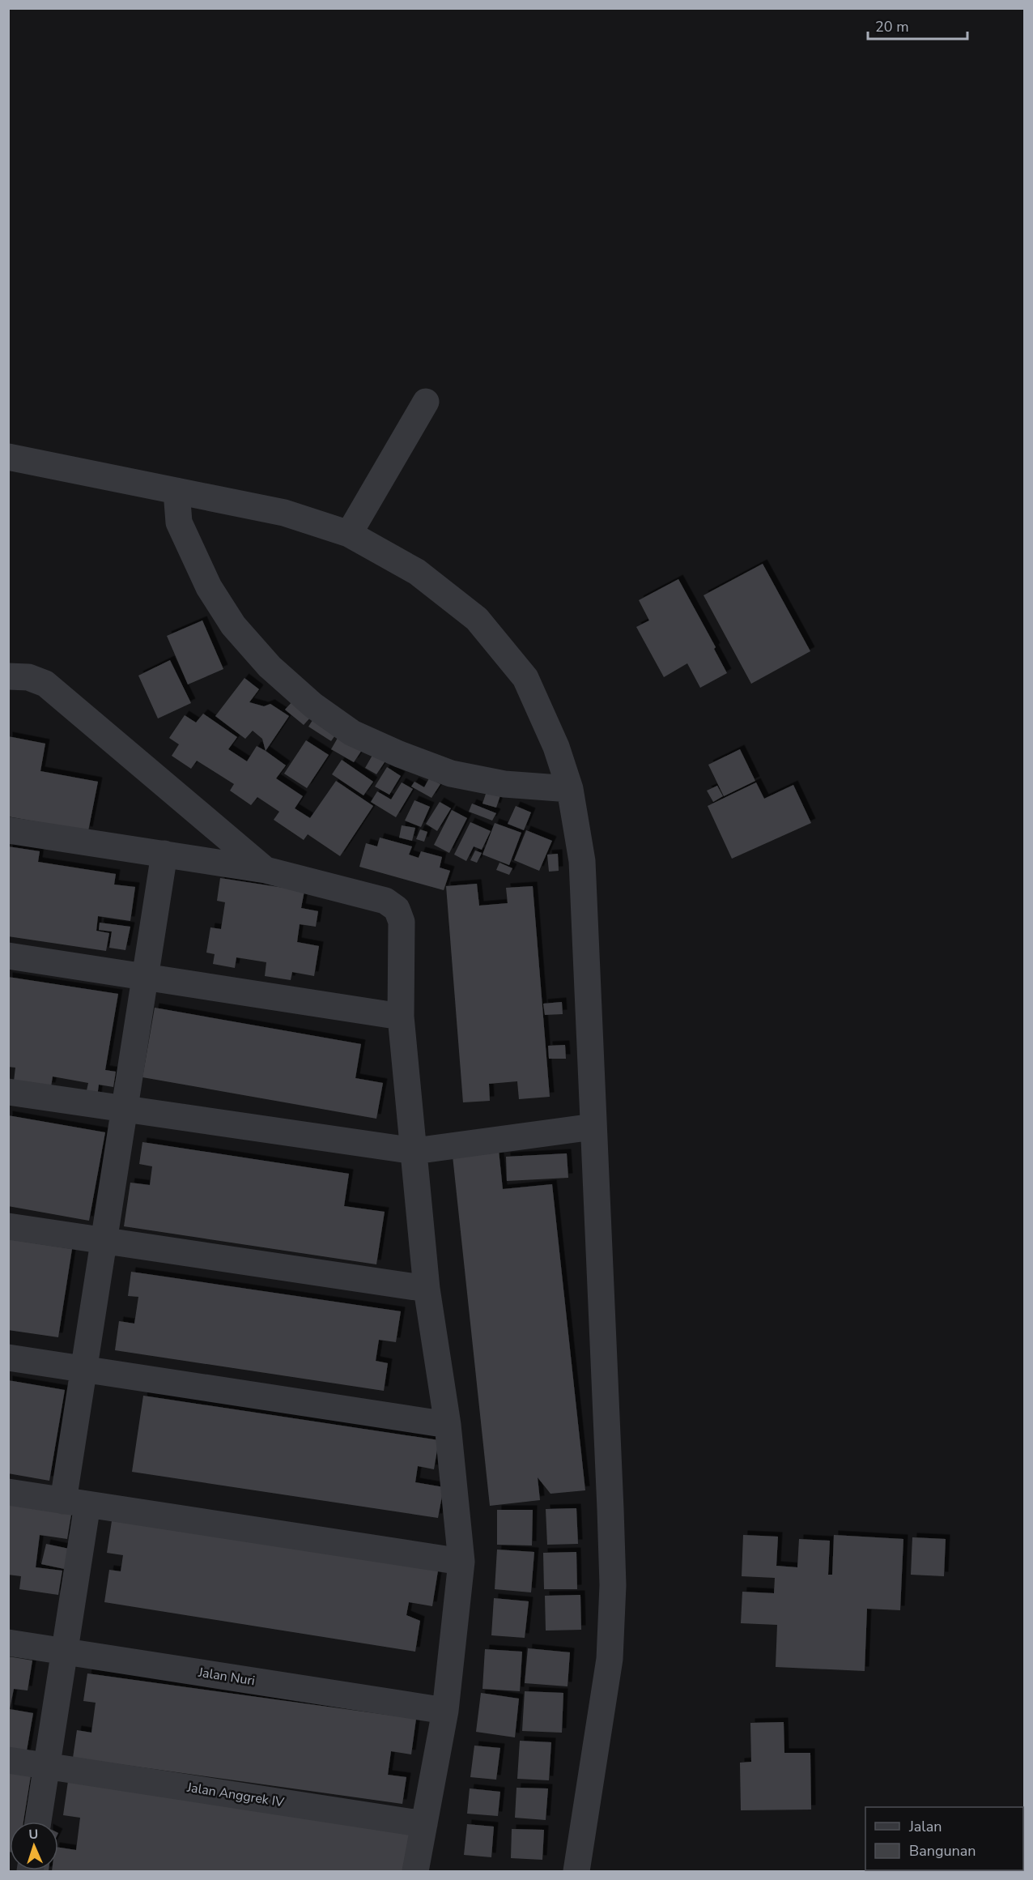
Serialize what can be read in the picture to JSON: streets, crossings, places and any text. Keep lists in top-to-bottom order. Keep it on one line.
{"streets":{"street":["Jalan Nuri","Jalan Anggrek IV"]},"legend":["Jalan","Bangunan"],"scale_bar":"20 m","north":"top"}
